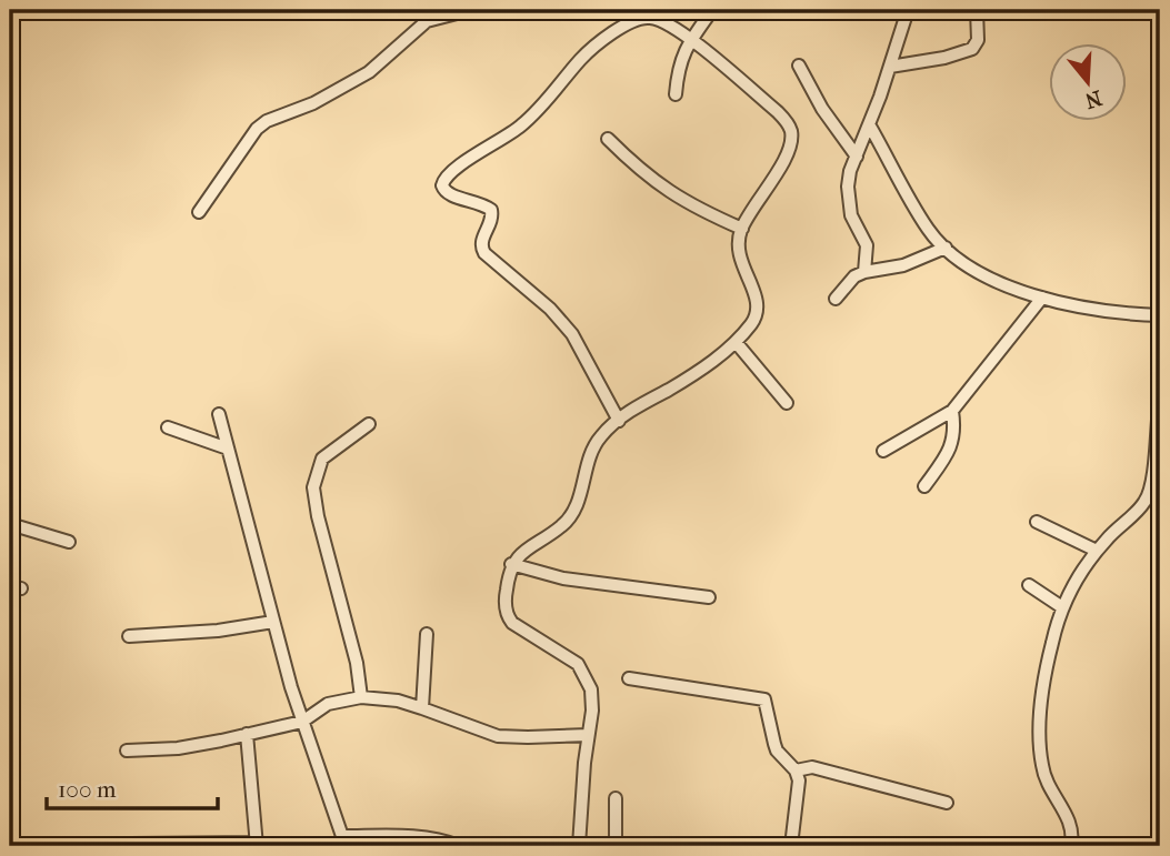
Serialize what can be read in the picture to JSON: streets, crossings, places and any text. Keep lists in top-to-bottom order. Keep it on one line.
{"scale_bar":"100 m","north":"bottom"}
